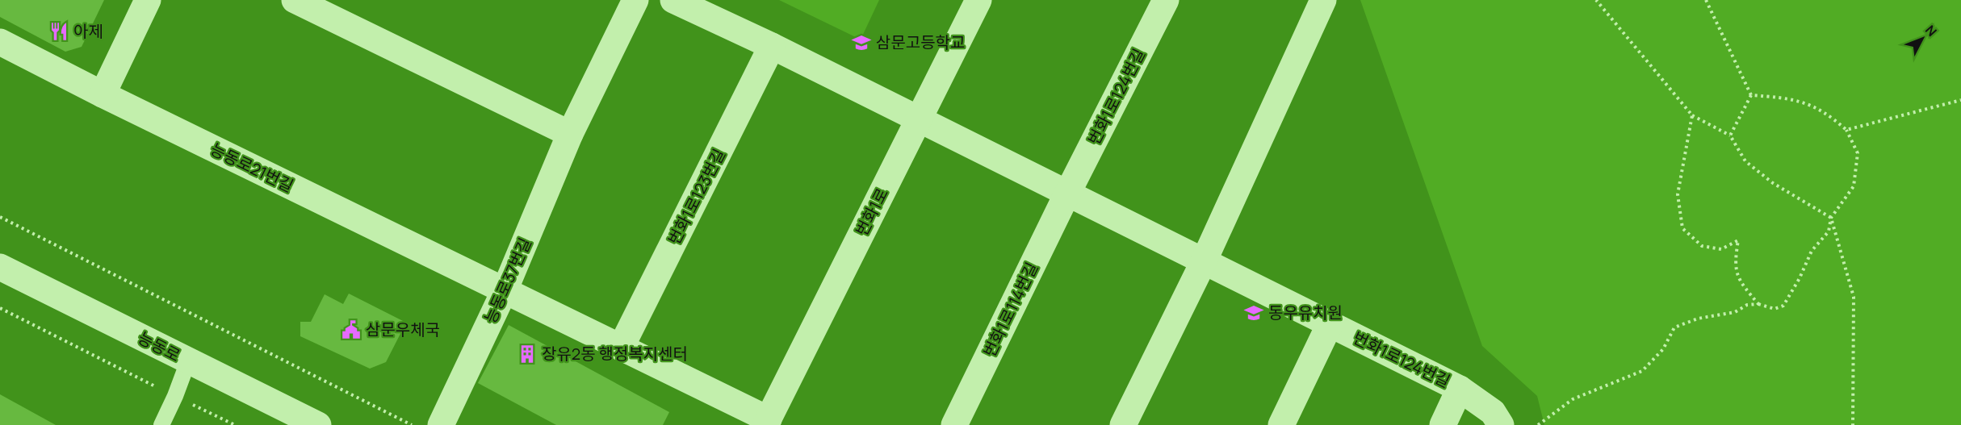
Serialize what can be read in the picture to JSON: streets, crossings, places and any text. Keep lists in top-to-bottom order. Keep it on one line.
{"streets":{"street":["번화1로124번길","능동로21번길","번화1로123번길","번화1로","능동로37번길","번화1로114번길","능동로"]},"crossings":[["번화1로124번길","번화1로"],["번화1로124번길","번화1로114번길"],["능동로21번길","번화1로123번길"],["능동로21번길","번화1로"],["능동로21번길","능동로37번길"]],"places":{"restaurant":["아제"],"school or university":["삼문고등학교","동우유치원"],"public building":["삼문우체국"],"building":["장유2동 행정복지센터"]},"north":"top right"}
